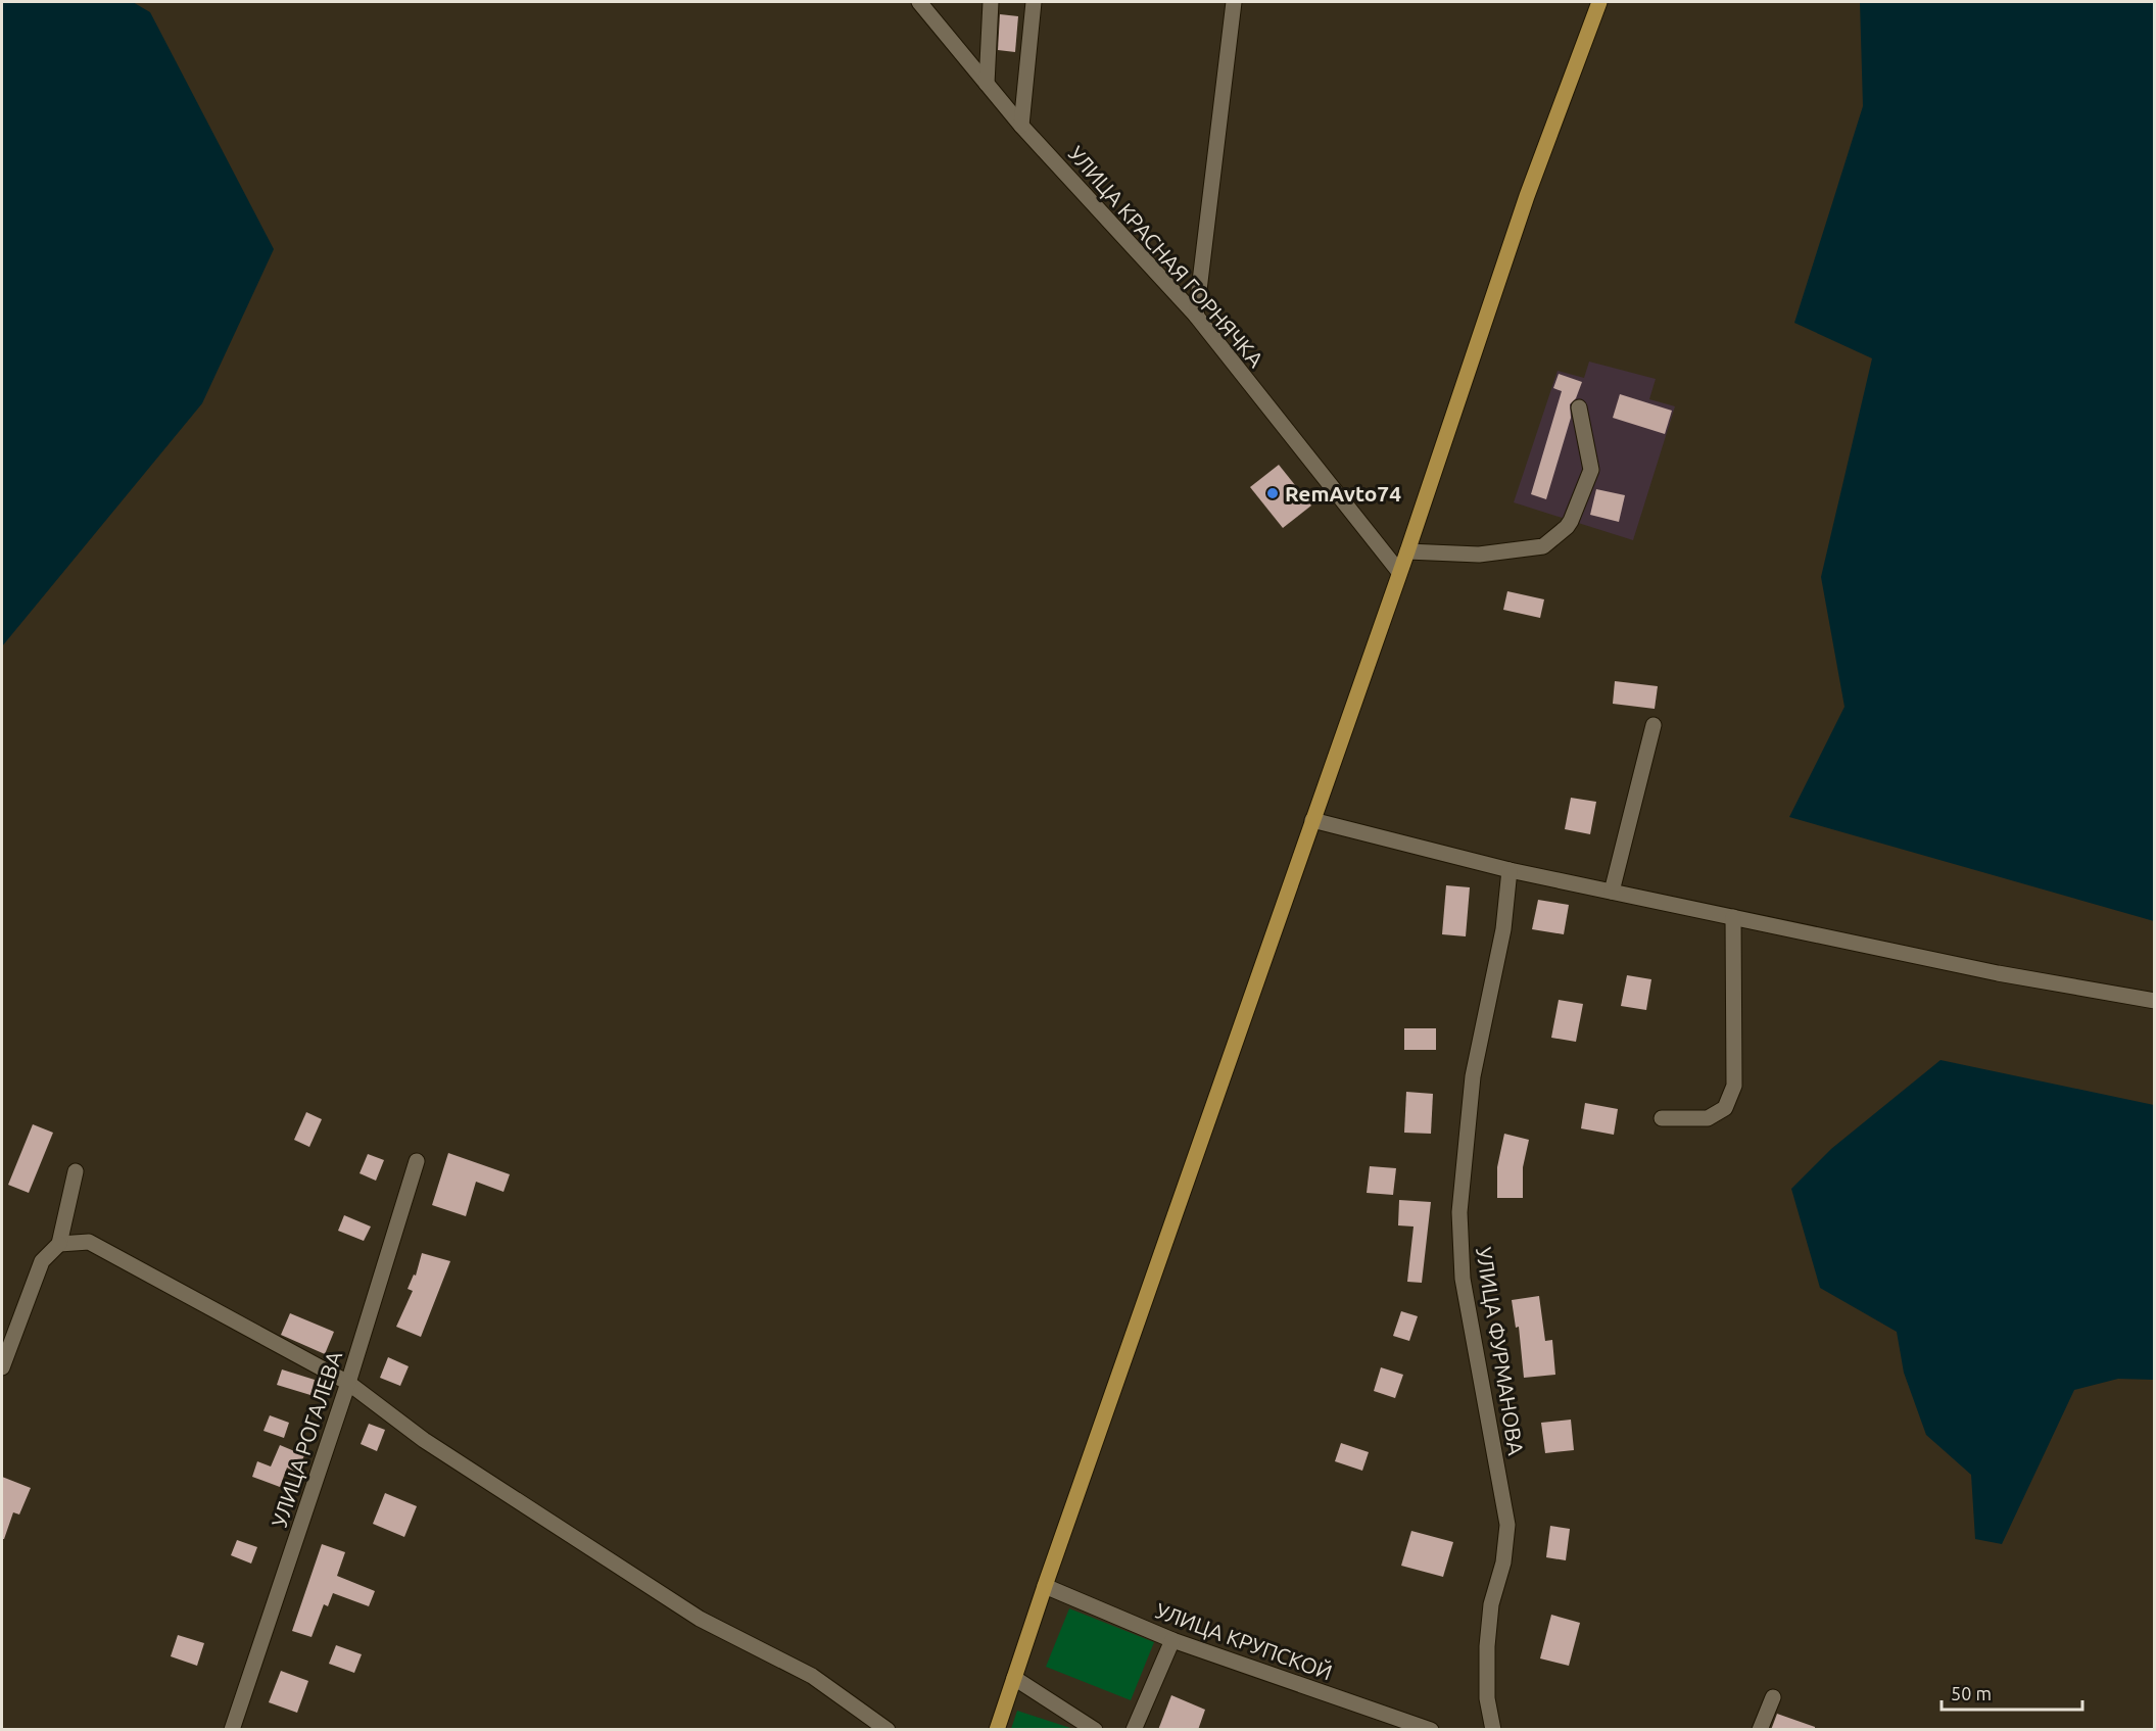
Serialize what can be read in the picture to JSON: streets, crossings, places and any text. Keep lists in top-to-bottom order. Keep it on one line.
{"streets":{"street":["УЛИЦА КРАСНАЯ ГОРНЯЧКА","УЛИЦА ФУРМАНОВА","УЛИЦА РОГАЛЕВА","УЛИЦА КРУПСКОЙ"]},"places":["RemAvto74"],"scale_bar":"50 m"}
